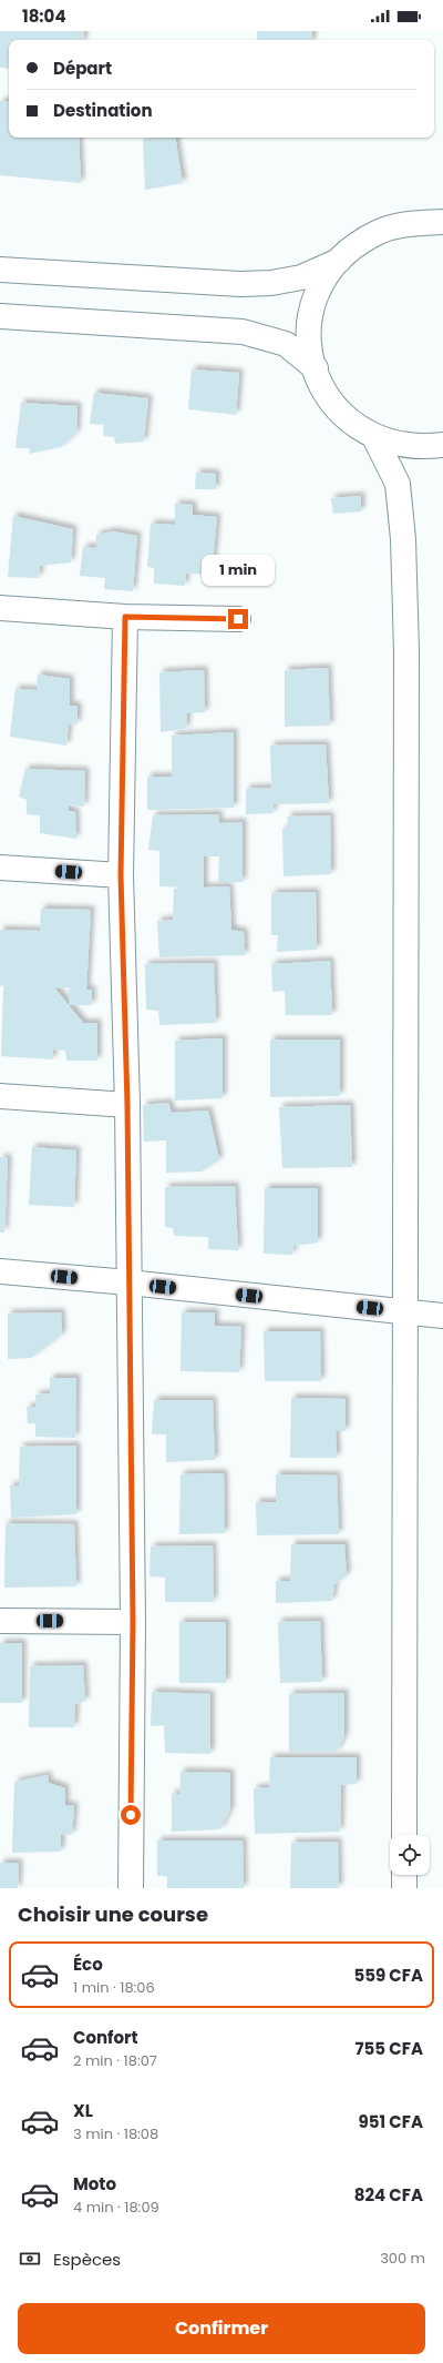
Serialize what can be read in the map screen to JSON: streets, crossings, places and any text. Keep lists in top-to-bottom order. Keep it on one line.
{"page":{"status":"18:04","banner":["Départ","Destination"],"bubble":"1 min","heading":"Choisir une course","list":[{"name":"Éco","note":"1 min · 18:06","value":"559 CFA"},{"name":"Confort","note":"2 min · 18:07","value":"755 CFA"},{"name":"XL","note":"3 min · 18:08","value":"951 CFA"},{"name":"Moto","note":"4 min · 18:09","value":"824 CFA"}],"pay":["Espèces","300 m"],"buttons":"Confirmer"}}
